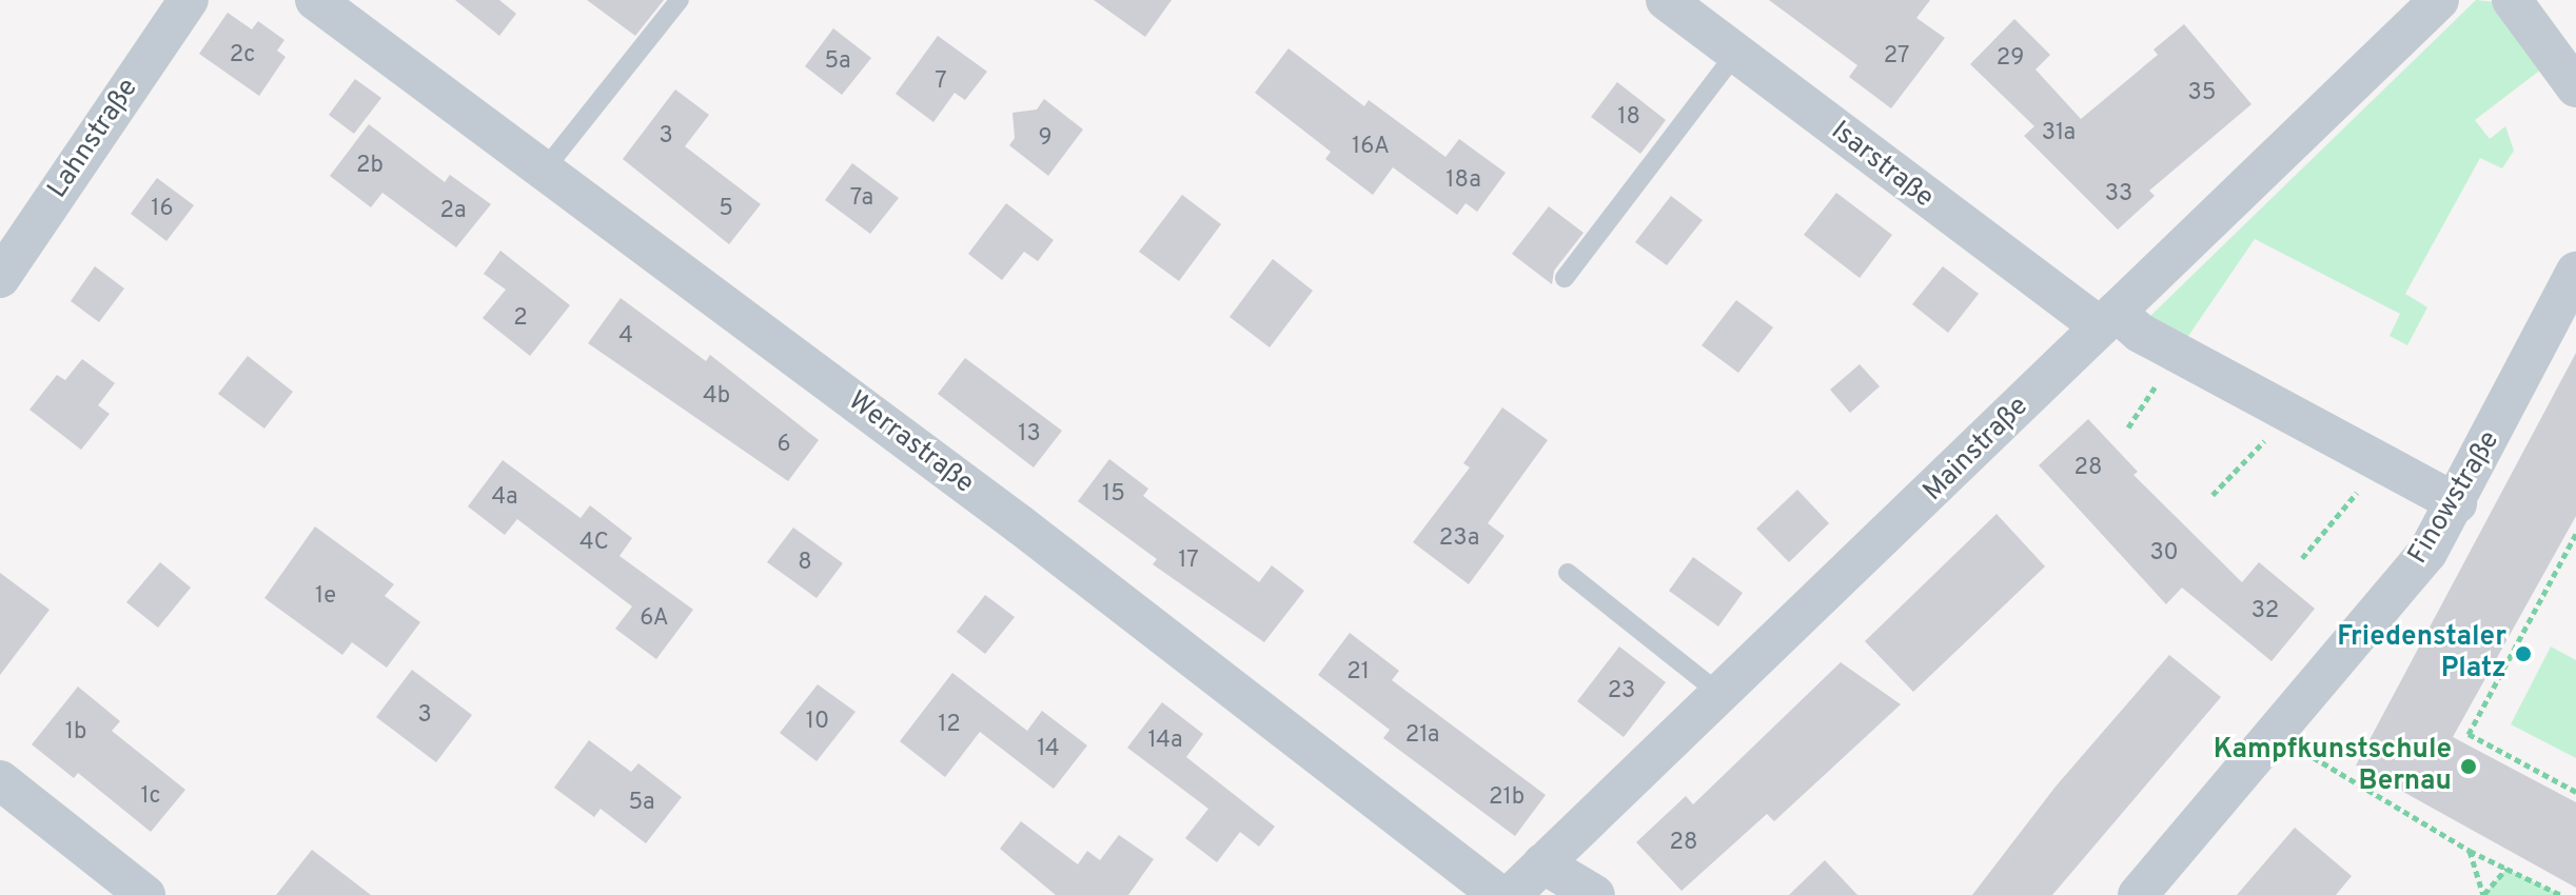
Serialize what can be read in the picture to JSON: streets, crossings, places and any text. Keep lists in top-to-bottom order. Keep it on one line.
{"streets":{"street":["Lahnstraße","Isarstraße","Werrastraße","Mainstraße","Finowstraße"]},"crossings":[["Isarstraße","Mainstraße"],["Isarstraße","Finowstraße"]],"places":["Friedenstaler Platz","Kampfkunstschule Bernau"],"house_numbers":["2c","27","29","5a","7","35","18","31a","3","9","16A","2b","18a","33","7a","16","5","2a","2","4","4b","13","6","28","15","4a","23a","4C","30","17","8","1e","32","6A","21","23","3","10","12","1b","21a","14a","14","1c","21b","5a","28"]}
